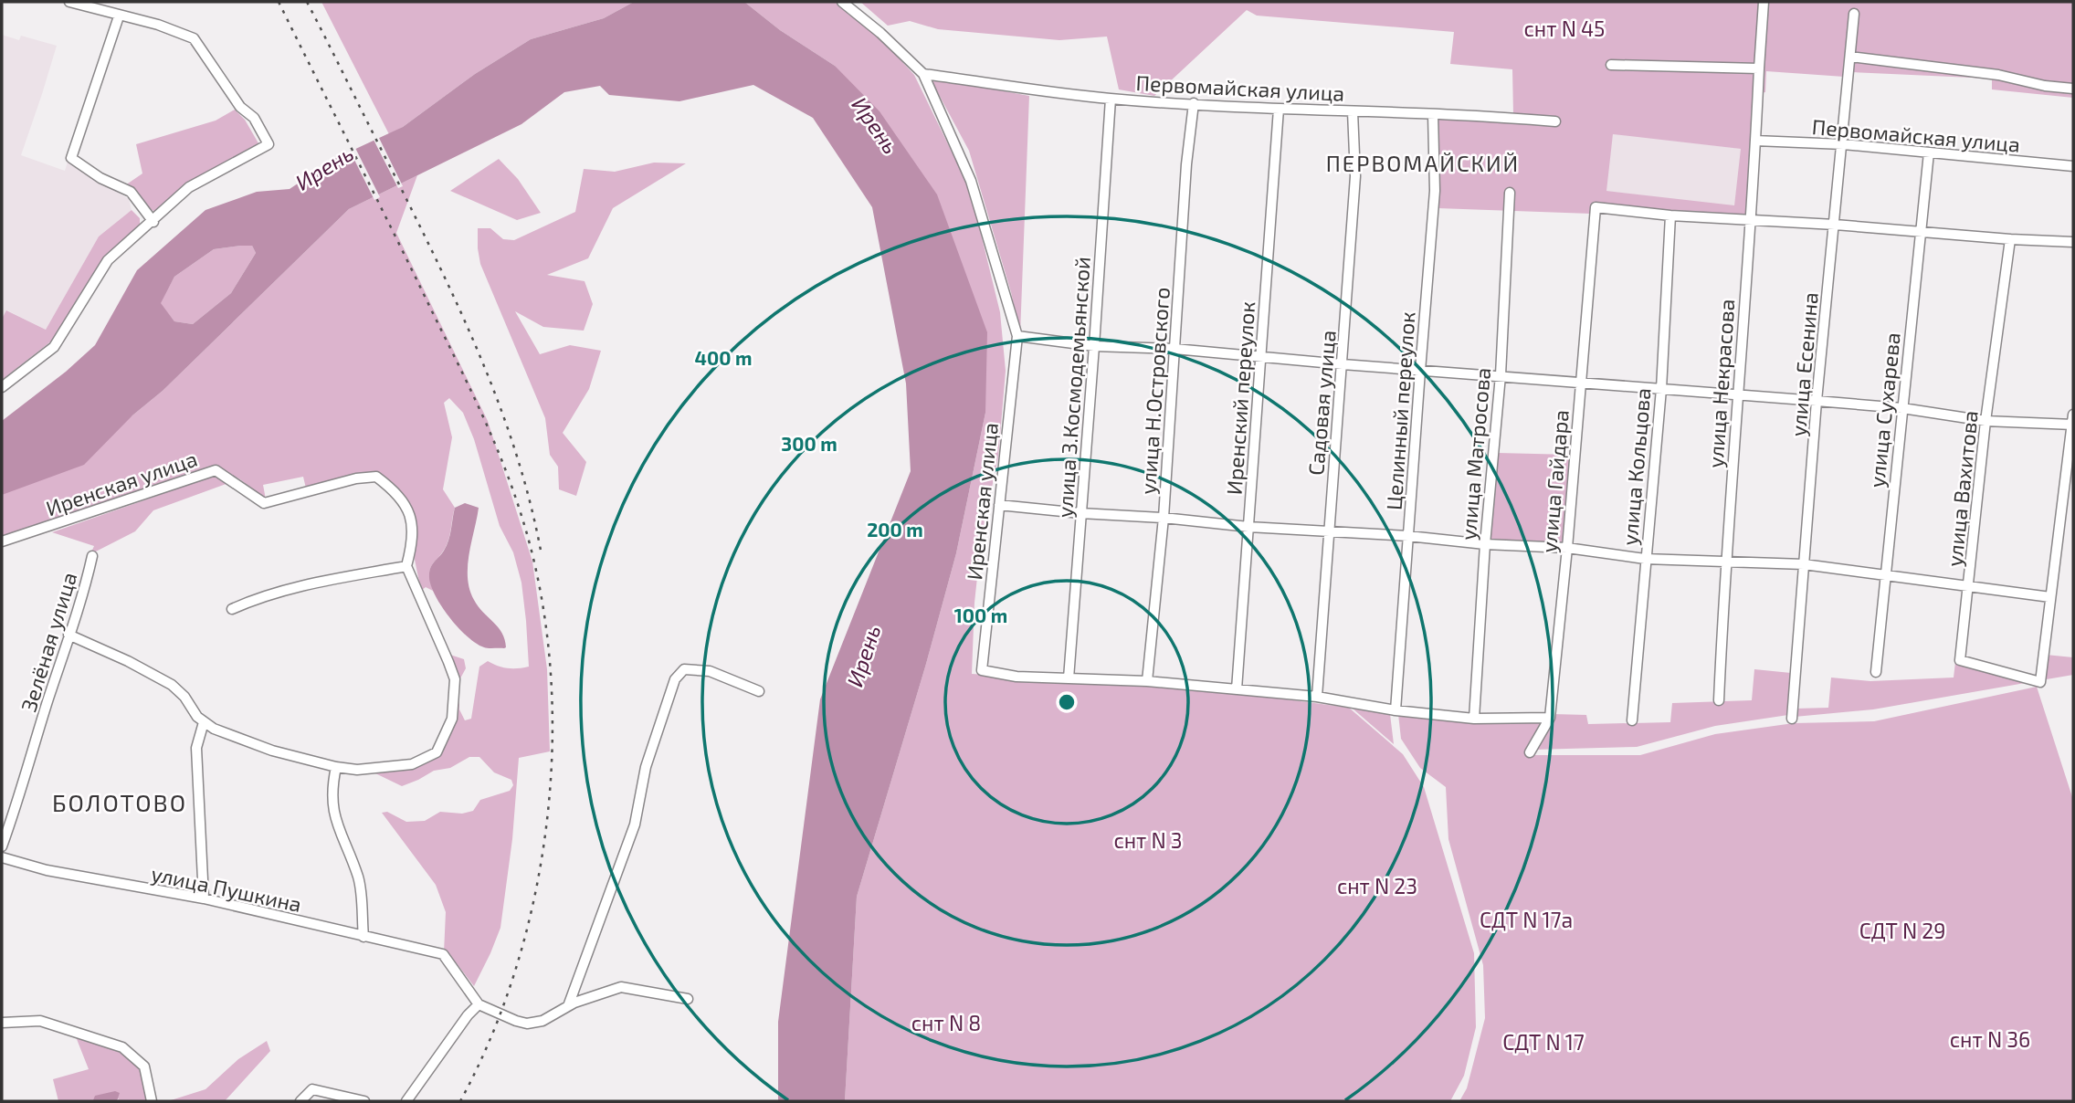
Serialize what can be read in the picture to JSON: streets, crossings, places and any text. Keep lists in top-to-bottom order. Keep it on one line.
{"streets":{"street":["Первомайская улица","улица Есенина","улица Некрасова","улица З.Космодемьянской","улица Н.Островского","Иренский переулок","Садовая улица","улица Сухарева","Целинный переулок","улица Матросова","улица Кольцова","улица Гайдара","Иренская улица","улица Вахитова","Зелёная улица","улица Пушкина"]},"crossings":[["Первомайская улица","улица Есенина"],["Первомайская улица","улица Некрасова"],["Первомайская улица","улица З.Космодемьянской"],["Первомайская улица","улица Н.Островского"],["Первомайская улица","Иренский переулок"],["Первомайская улица","Садовая улица"],["Первомайская улица","улица Сухарева"],["Первомайская улица","Целинный переулок"],["улица З.Космодемьянской","Иренская улица"],["улица Кольцова","улица Гайдара"]],"districts":["ПЕРВОМАЙСКИЙ","БОЛОТОВО"],"water":["Ирень"],"parks":["снт N 45","снт N 3","снт N 23","СДТ N 17а","СДТ N 29","снт N 8","снт N 36","СДТ N 17"],"rings":["400 m","300 m","200 m","100 m"]}
